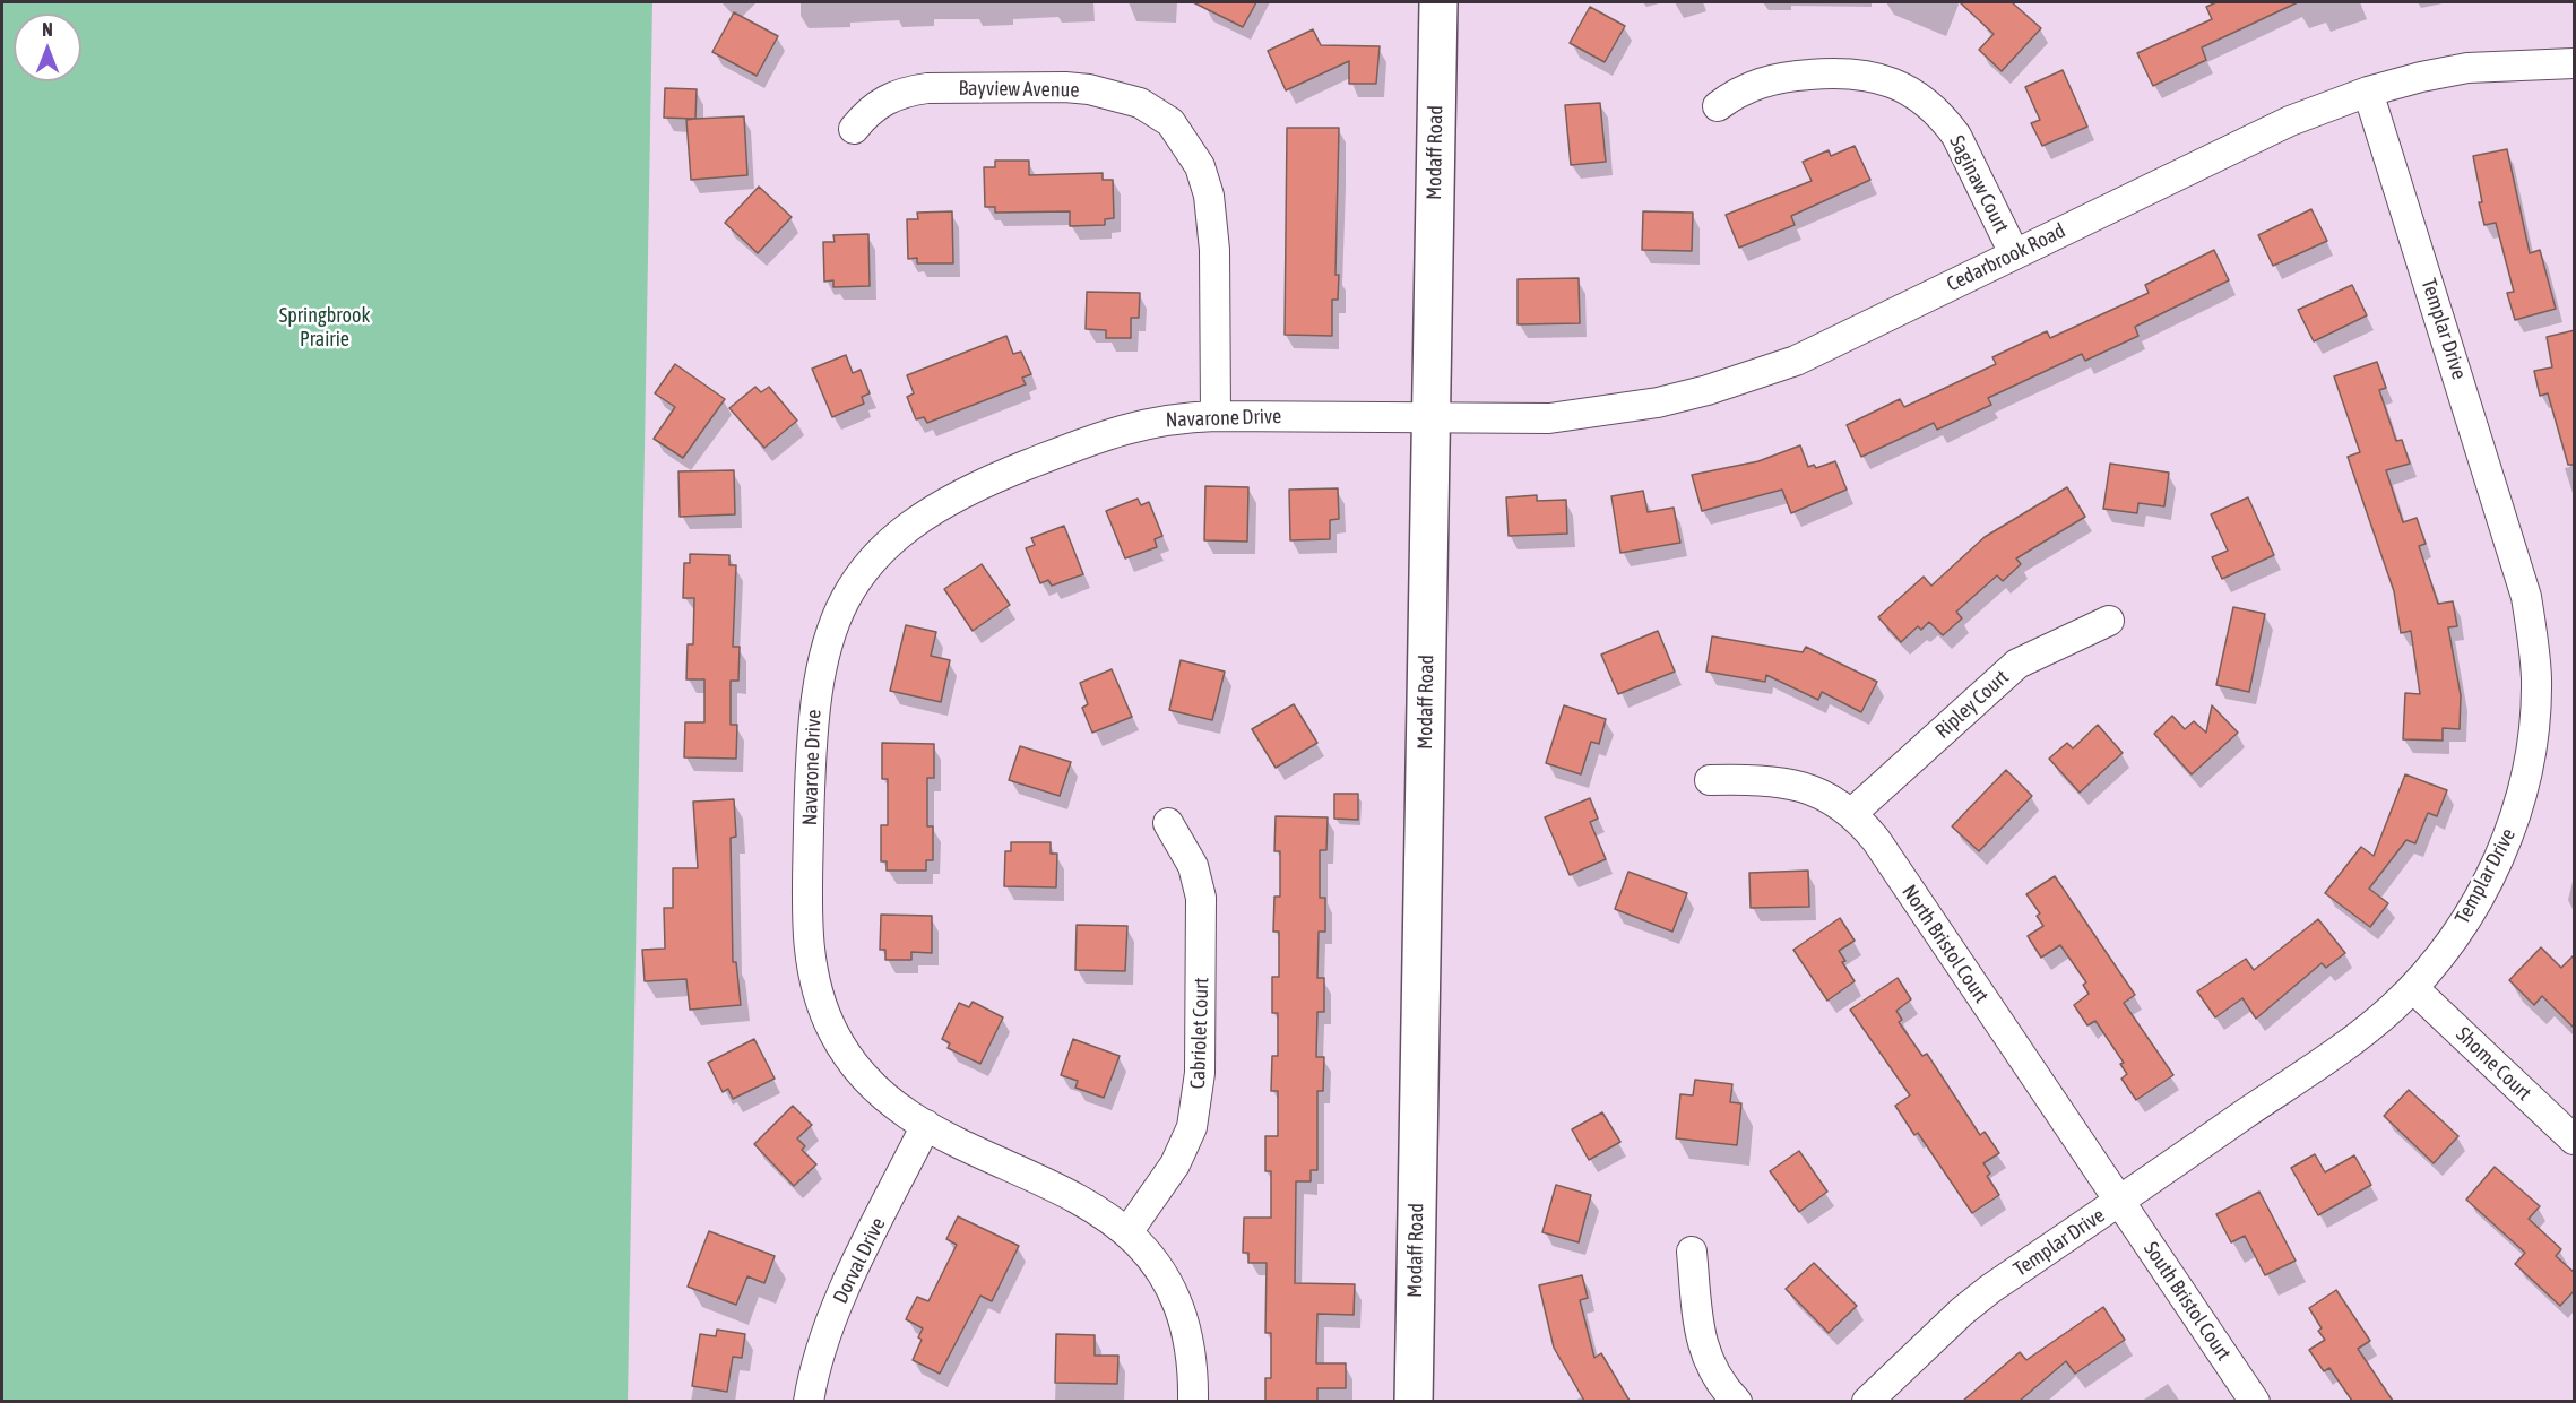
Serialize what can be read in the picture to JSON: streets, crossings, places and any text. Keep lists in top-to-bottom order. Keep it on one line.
{"streets":{"street":["Bayview Avenue","Modaff Road","Saginaw Court","Cedarbrook Road","Templar Drive","Navarone Drive","Ripley Court","North Bristol Court","Cabriolet Court","Shome Court","Dorval Drive","South Bristol Court"]},"crossings":[["Bayview Avenue","Navarone Drive"],["Modaff Road","Cedarbrook Road"],["Modaff Road","Navarone Drive"],["Saginaw Court","Cedarbrook Road"],["Cedarbrook Road","Templar Drive"],["Cedarbrook Road","Navarone Drive"],["Templar Drive","North Bristol Court"],["Templar Drive","Shome Court"],["Templar Drive","South Bristol Court"],["Navarone Drive","Cabriolet Court"],["Navarone Drive","Dorval Drive"],["Ripley Court","North Bristol Court"],["North Bristol Court","South Bristol Court"]],"parks":["Springbrook Prairie"],"north":"top"}
